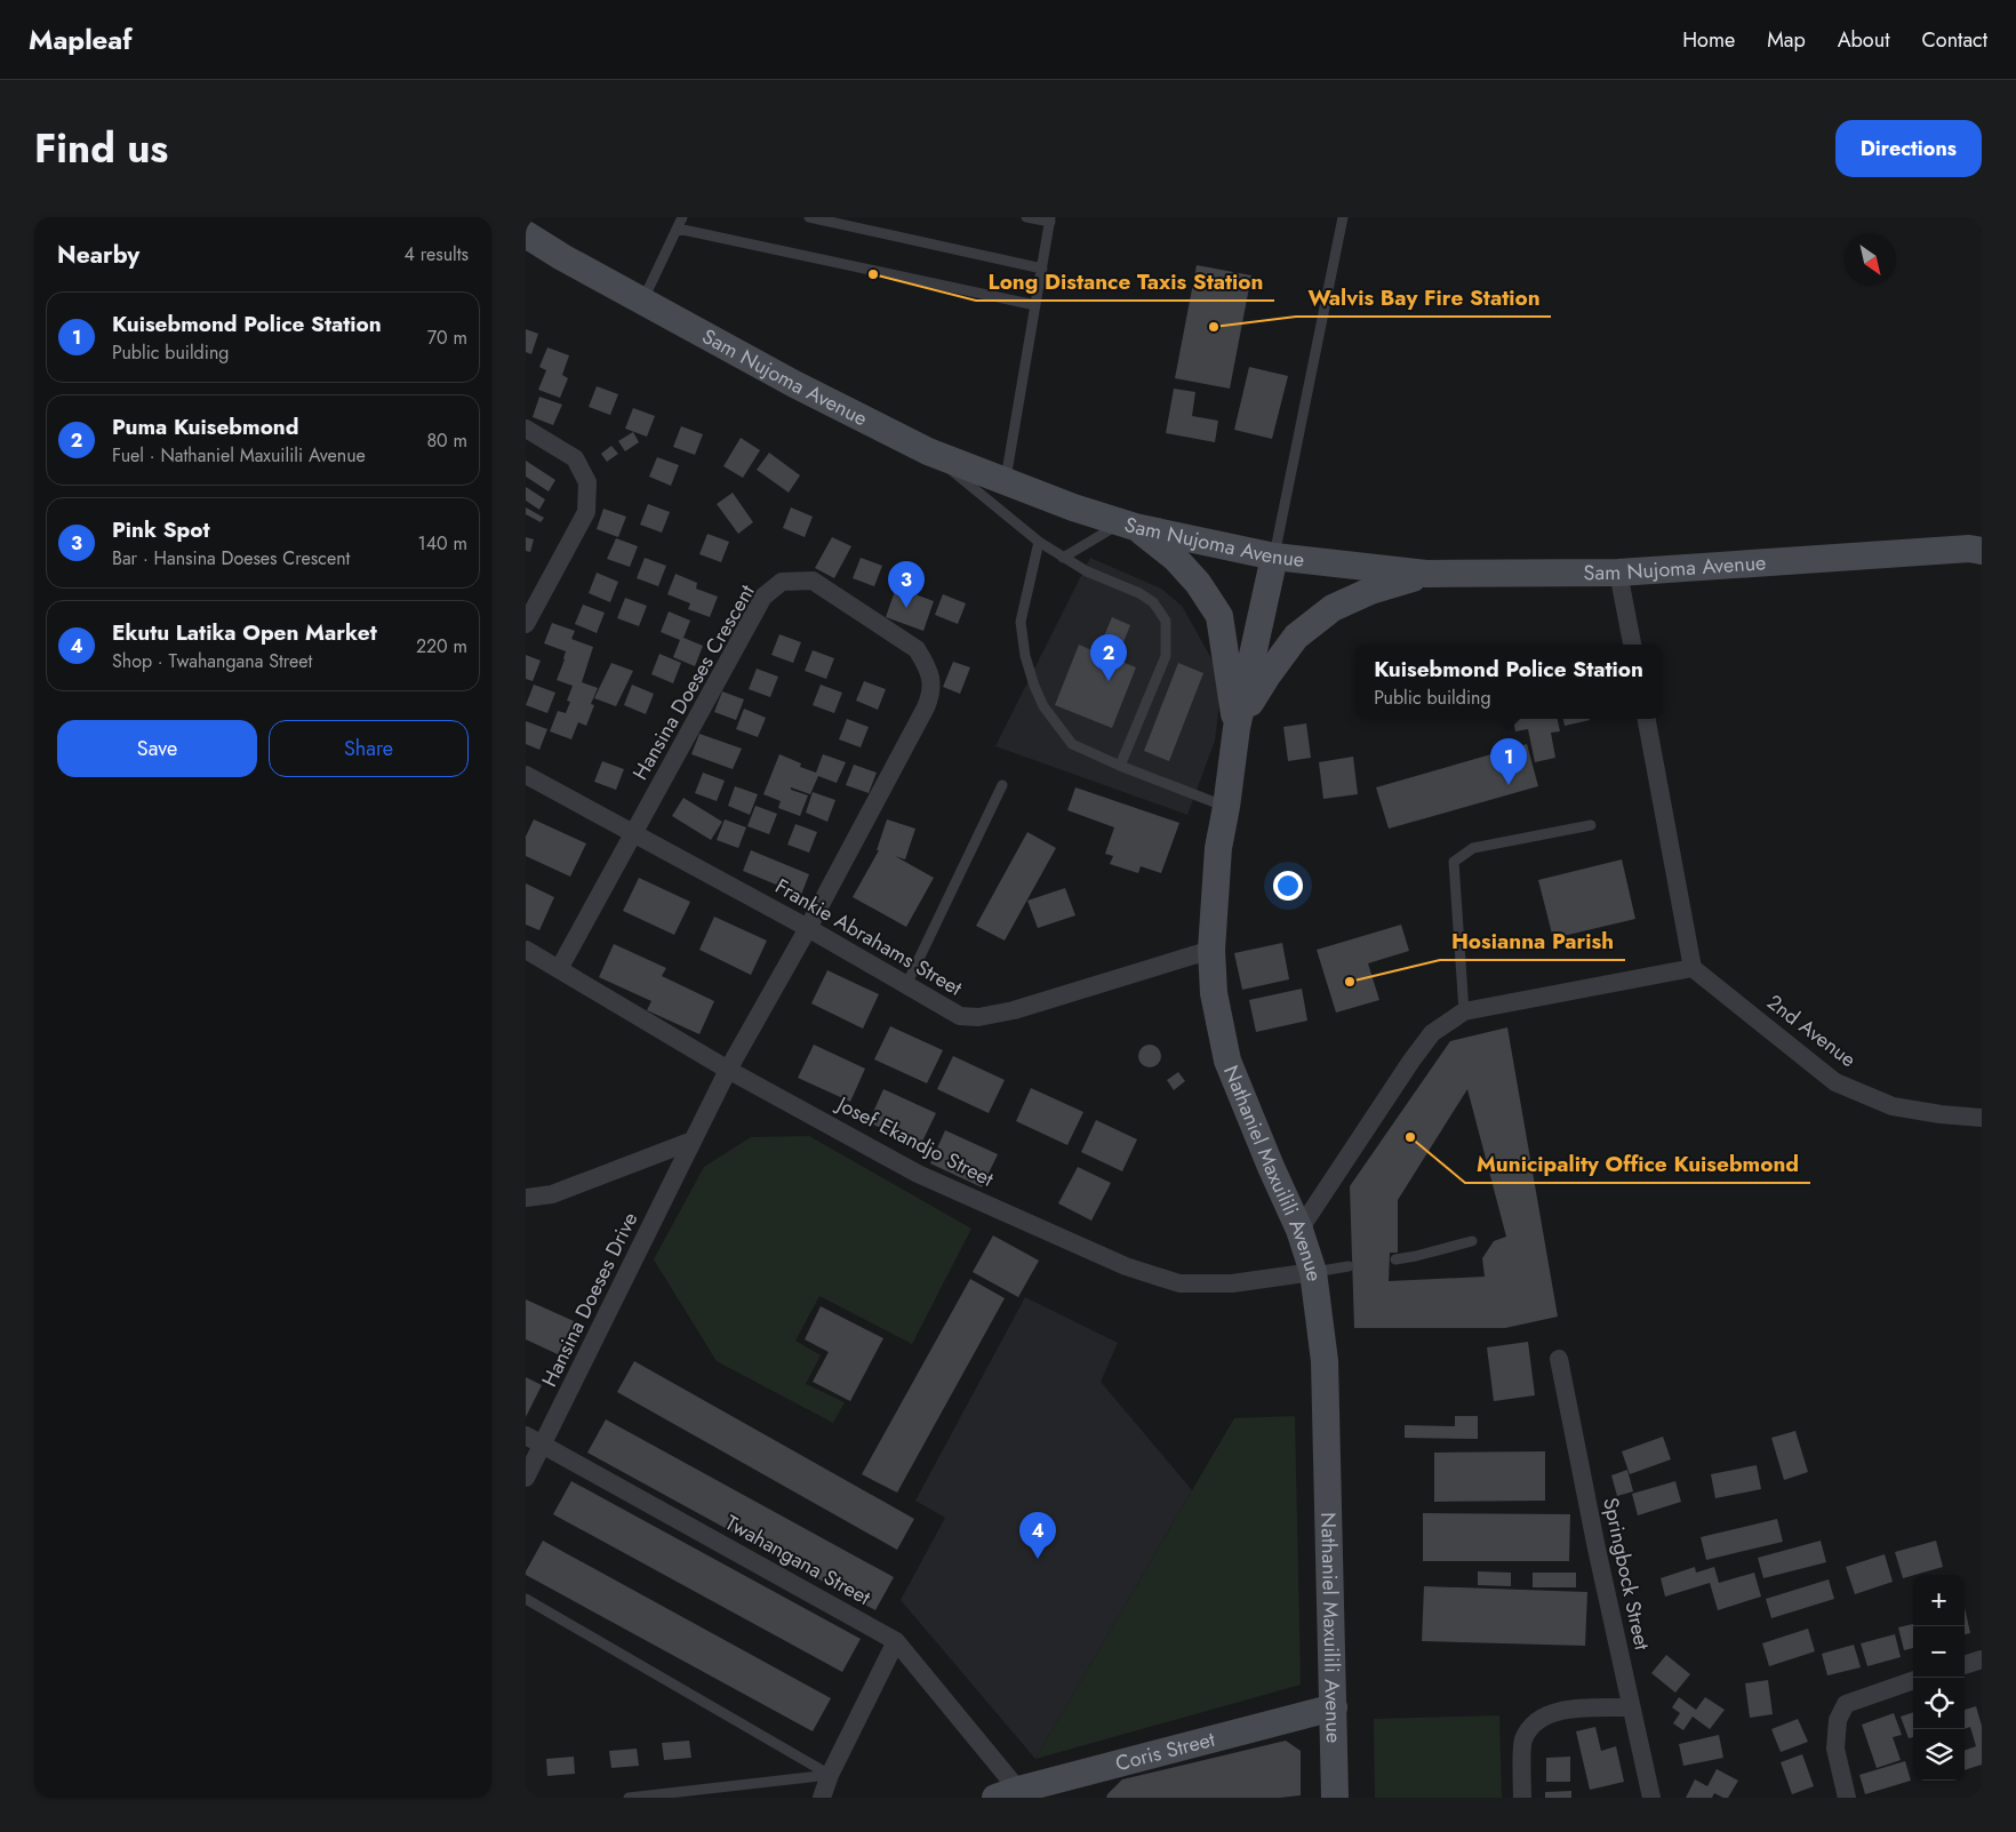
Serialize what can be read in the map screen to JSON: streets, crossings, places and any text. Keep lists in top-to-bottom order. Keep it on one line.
{"streets":{"street":["Sam Nujoma Avenue","Hansina Doeses Crescent","Frankie Abrahams Street","2nd Avenue","Josef Ekandjo Street","Nathaniel Maxuilili Avenue","Hansina Doeses Drive","Twahangana Street","Springbock Street","Coris Street"]},"crossings":[["Sam Nujoma Avenue","Nathaniel Maxuilili Avenue"],["Hansina Doeses Crescent","Frankie Abrahams Street"],["Hansina Doeses Crescent","Josef Ekandjo Street"],["Hansina Doeses Crescent","Hansina Doeses Drive"],["Frankie Abrahams Street","Nathaniel Maxuilili Avenue"],["Josef Ekandjo Street","Nathaniel Maxuilili Avenue"],["Josef Ekandjo Street","Hansina Doeses Drive"],["Nathaniel Maxuilili Avenue","Coris Street"],["Hansina Doeses Drive","Twahangana Street"]],"places":["Long Distance Taxis Station","Walvis Bay Fire Station","Hosianna Parish","Municipality Office Kuisebmond"],"north":"bottom right","page":{"header":"Mapleaf","nav":["Home","Map","About","Contact"],"title":"Find us","buttons":["Directions",["Save","Share"]],"heading":["Nearby","4 results"],"list":[{"mark":"1","name":"Kuisebmond Police Station","note":"Public building","value":"70 m"},{"mark":"2","name":"Puma Kuisebmond","note":"Fuel · Nathaniel Maxuilili Avenue","value":"80 m"},{"mark":"3","name":"Pink Spot","note":"Bar · Hansina Doeses Crescent","value":"140 m"},{"mark":"4","name":"Ekutu Latika Open Market","note":"Shop · Twahangana Street","value":"220 m"}],"pins":["3","2","1","4"],"popup":["Kuisebmond Police Station","Public building"],"map_buttons":["+","−"]}}
